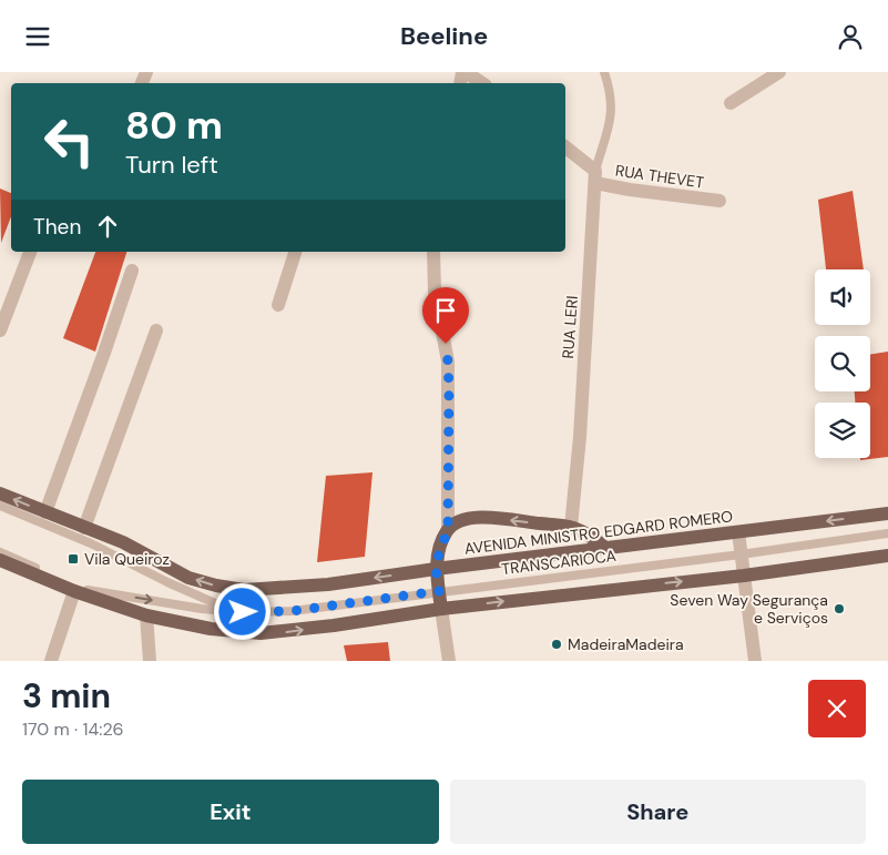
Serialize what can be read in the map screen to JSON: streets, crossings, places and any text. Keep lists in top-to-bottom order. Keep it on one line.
{"streets":{"main road":["AVENIDA MINISTRO EDGARD ROMERO"],"street":["RUA THEVET","RUA LERI"],"lane":["TRANSCARIOCA"]},"crossings":[["RUA THEVET","RUA LERI"]],"places":{"transit":["Vila Queiroz"],"other":["Seven Way Segurança e Serviços","MadeiraMadeira"]},"page":{"header":"Beeline","turn":["80 m","Turn left"],"then":"Then","heading":["3 min","170 m · 14:26"],"buttons":["Exit","Share"]}}
